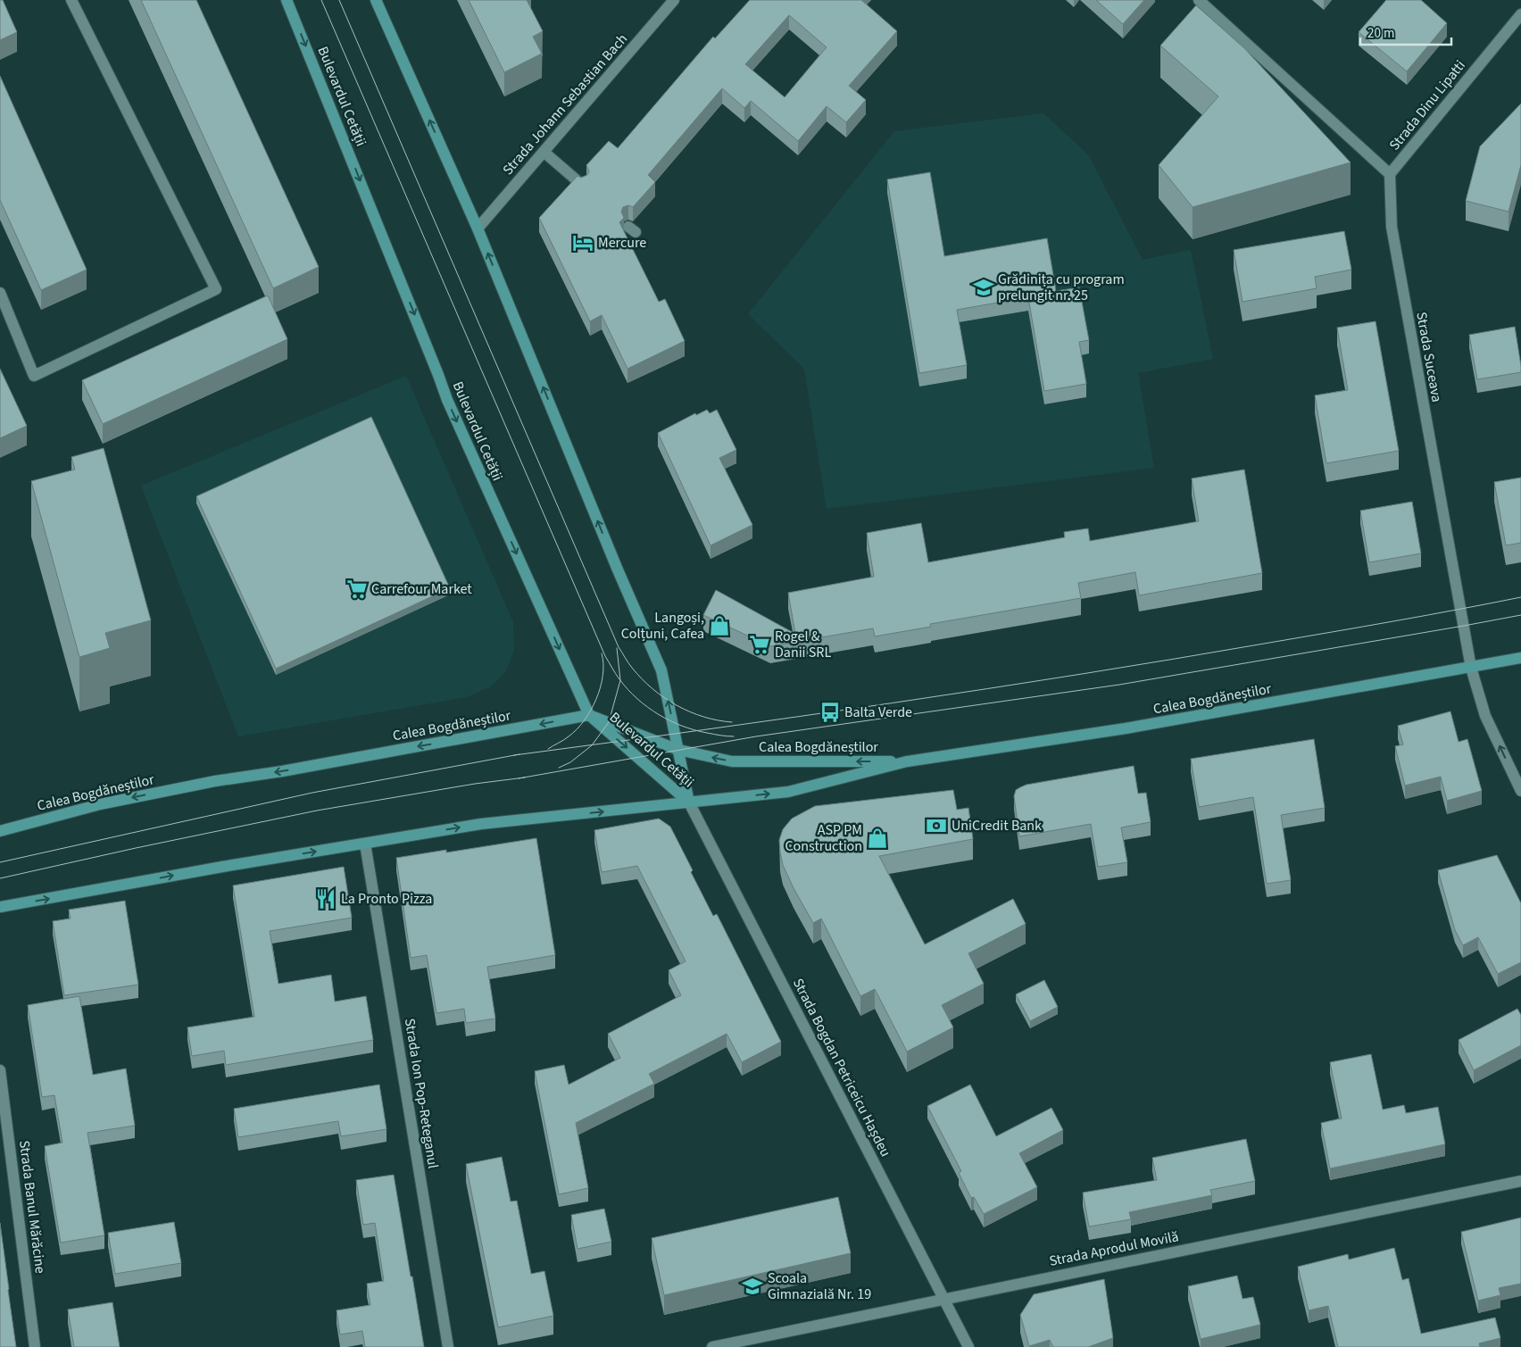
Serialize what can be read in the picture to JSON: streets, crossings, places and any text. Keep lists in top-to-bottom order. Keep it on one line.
{"streets":{"main road":["Bulevardul Cetății","Calea Bogdăneștilor"],"street":["Strada Johann Sebastian Bach","Strada Dinu Lipatti","Strada Suceava","Strada Bogdan Petriceicu Hașdeu","Strada Ion Pop-Reteganul","Strada Banul Mărăcine","Strada Aprodul Movilă"]},"crossings":[["Bulevardul Cetății","Strada Johann Sebastian Bach"],["Bulevardul Cetății","Calea Bogdăneștilor"],["Bulevardul Cetății","Strada Bogdan Petriceicu Hașdeu"],["Strada Dinu Lipatti","Strada Suceava"],["Strada Suceava","Calea Bogdăneștilor"],["Calea Bogdăneștilor","Strada Bogdan Petriceicu Hașdeu"],["Calea Bogdăneștilor","Strada Ion Pop-Reteganul"],["Strada Bogdan Petriceicu Hașdeu","Strada Aprodul Movilă"]],"places":{"hotel":["Mercure"],"school or university":["Grădinița cu program prelungit nr. 25","Scoala Gimnazială Nr. 19"],"supermarket":["Carrefour Market","Rogel & Danii SRL"],"shop":["Langoși, Colțuni, Cafea","ASP PM Construction"],"bus stop":["Balta Verde"],"bank":["UniCredit Bank"],"restaurant":["La Pronto Pizza"]},"scale_bar":"20 m"}
